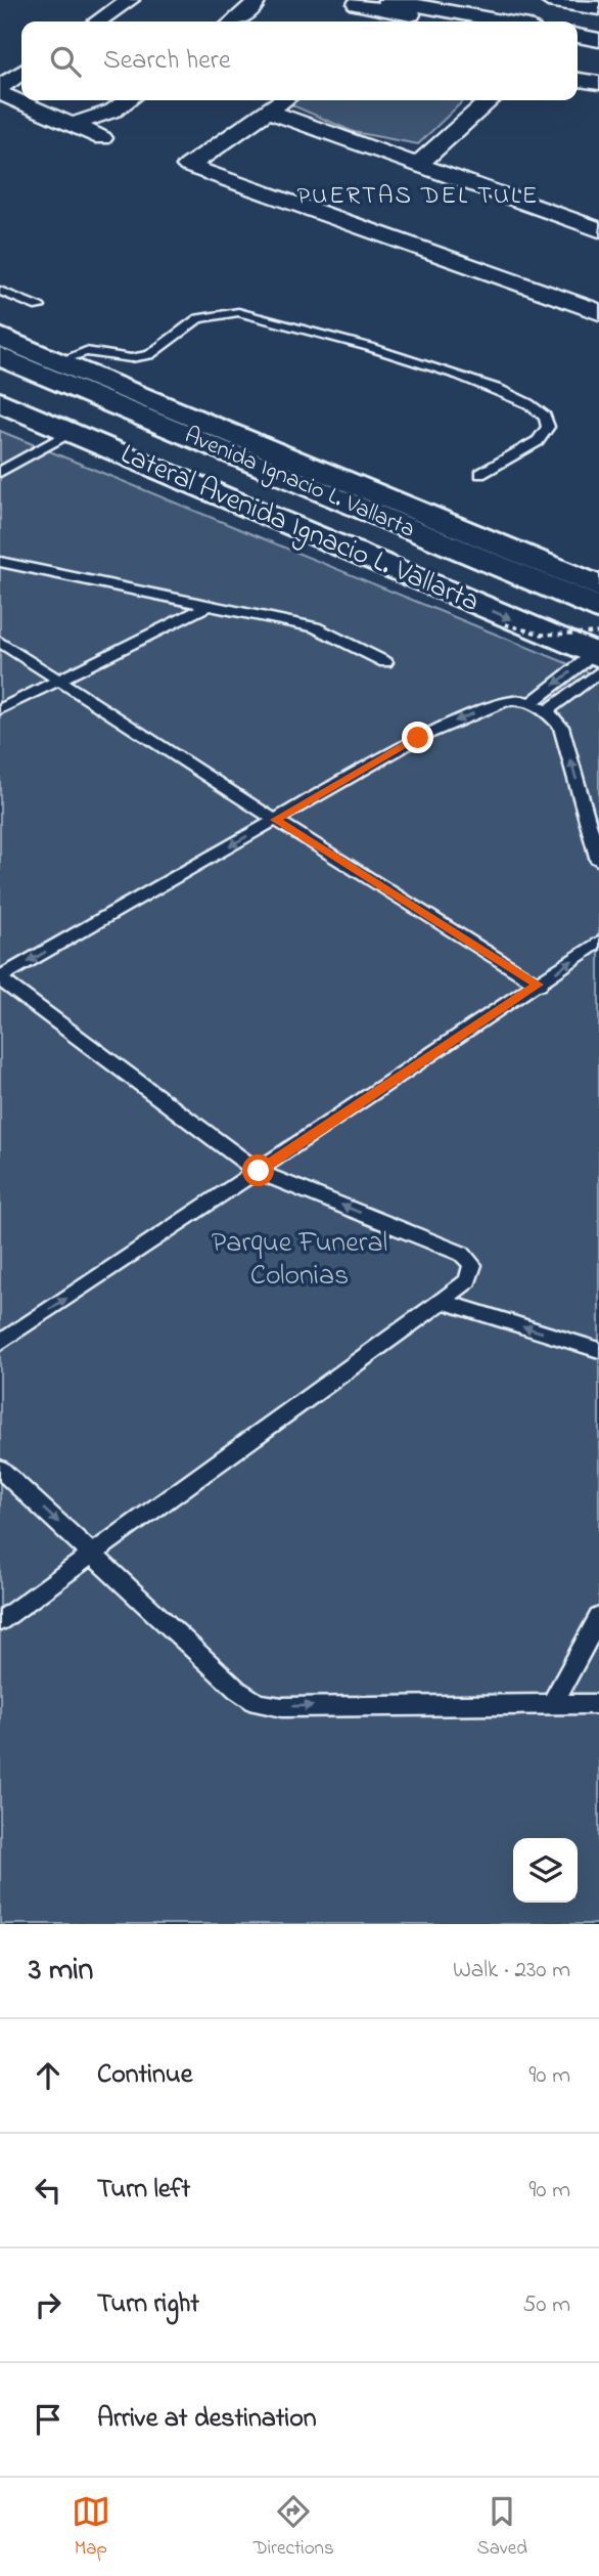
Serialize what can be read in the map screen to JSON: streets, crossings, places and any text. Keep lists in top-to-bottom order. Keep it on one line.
{"streets":{"main road":["Avenida Ignacio L. Vallarta","Lateral Avenida Ignacio L. Vallarta"]},"crossings":[["Avenida Ignacio L. Vallarta","Lateral Avenida Ignacio L. Vallarta"]],"districts":["PUERTAS DEL TULE"],"parks":["Parque Funeral Colonias"],"page":{"search":"Search here","heading":["3 min","Walk · 230 m"],"list":[["Continue","90 m"],["Turn left","90 m"],["Turn right","50 m"],"Arrive at destination"],"nav":["Map","Directions","Saved"]}}
